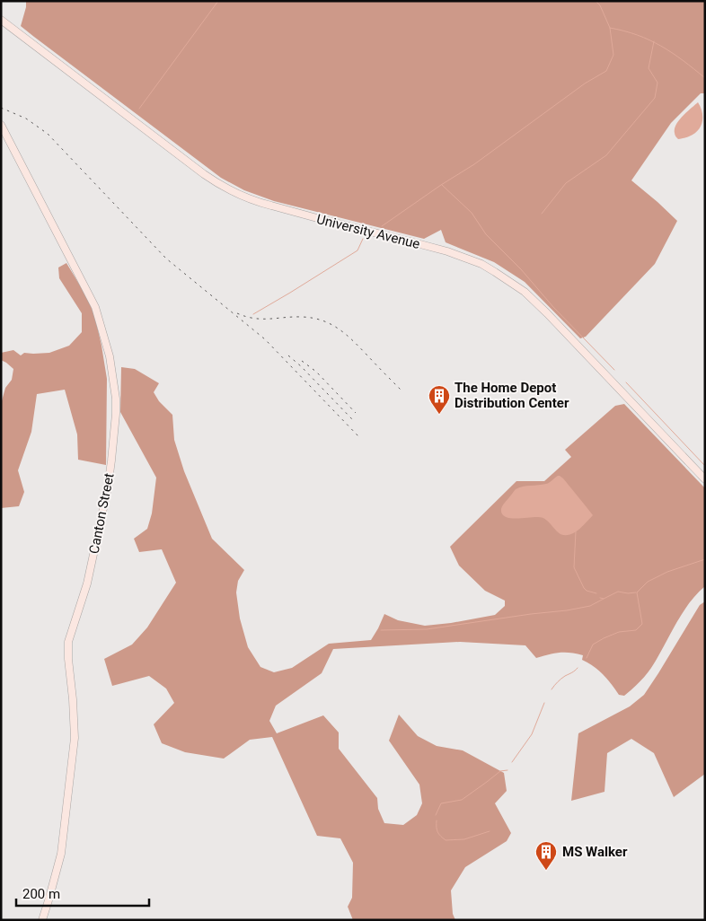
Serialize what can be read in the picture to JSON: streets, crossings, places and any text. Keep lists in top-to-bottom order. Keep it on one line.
{"streets":{"main road":["University Avenue","Canton Street"]},"places":{"building":["The Home Depot Distribution Center","MS Walker"]},"scale_bar":"200 m"}
